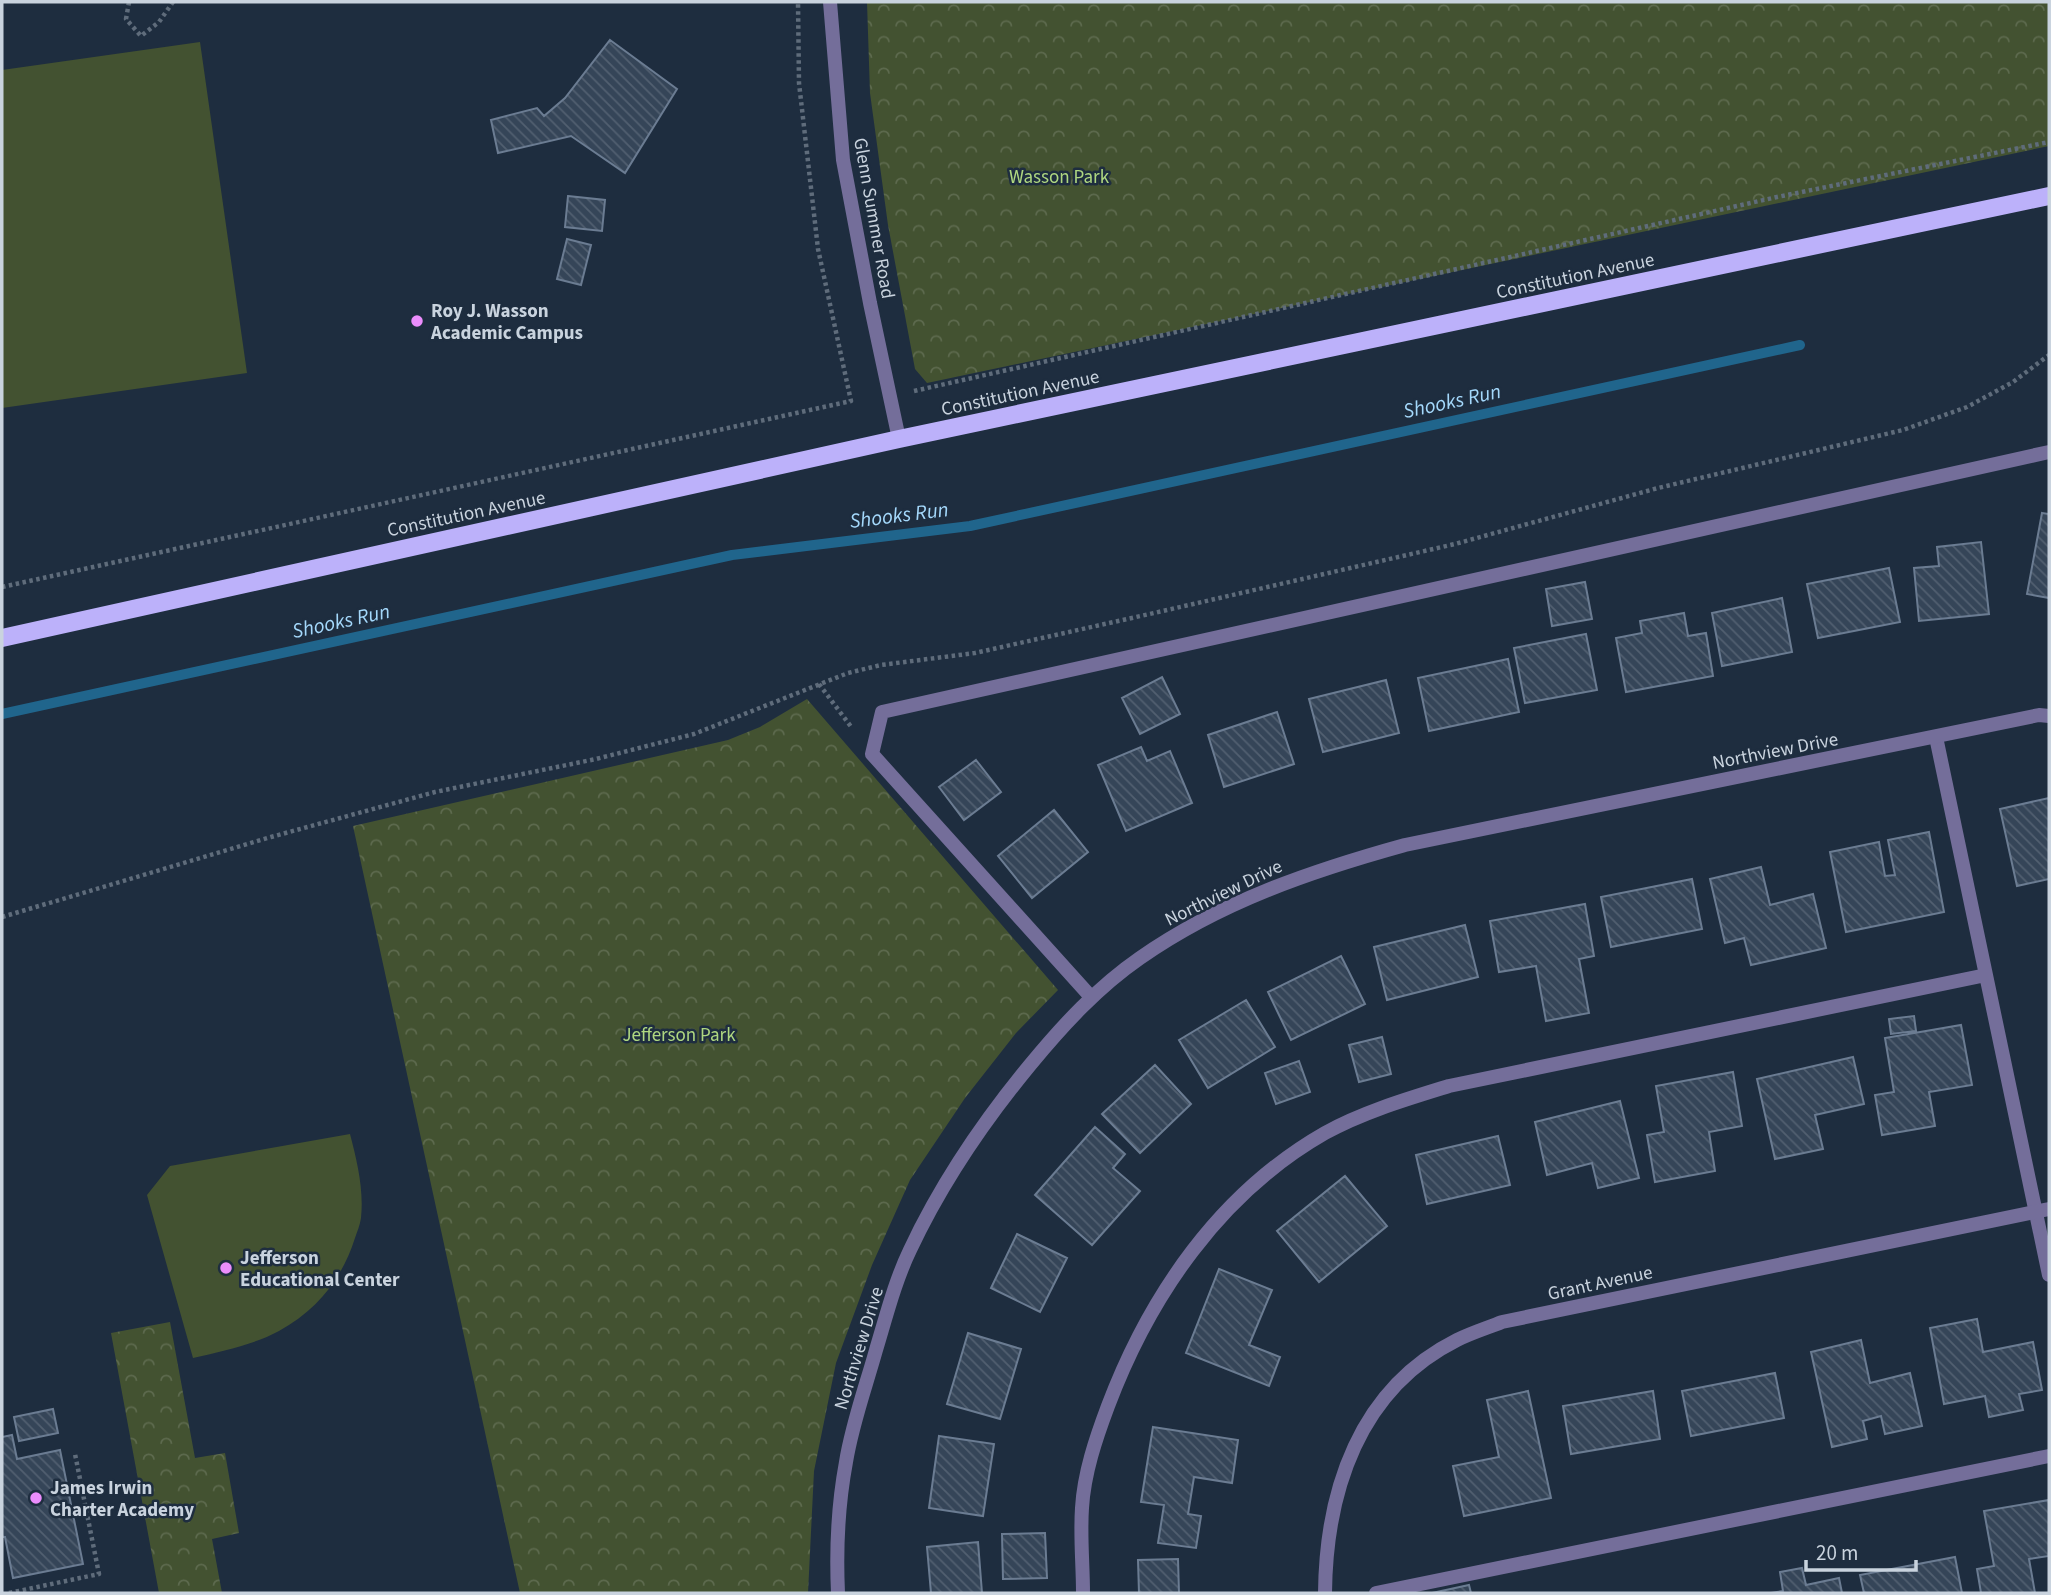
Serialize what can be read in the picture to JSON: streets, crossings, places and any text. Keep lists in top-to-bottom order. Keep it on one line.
{"streets":{"main road":["Constitution Avenue"],"street":["Glenn Summer Road","Northview Drive","Grant Avenue"]},"crossings":[["Glenn Summer Road","Constitution Avenue"]],"water":["Shooks Run"],"parks":["Wasson Park","Jefferson Park"],"places":["Roy J. Wasson Academic Campus","Jefferson Educational Center","James Irwin Charter Academy"],"scale_bar":"20 m"}
